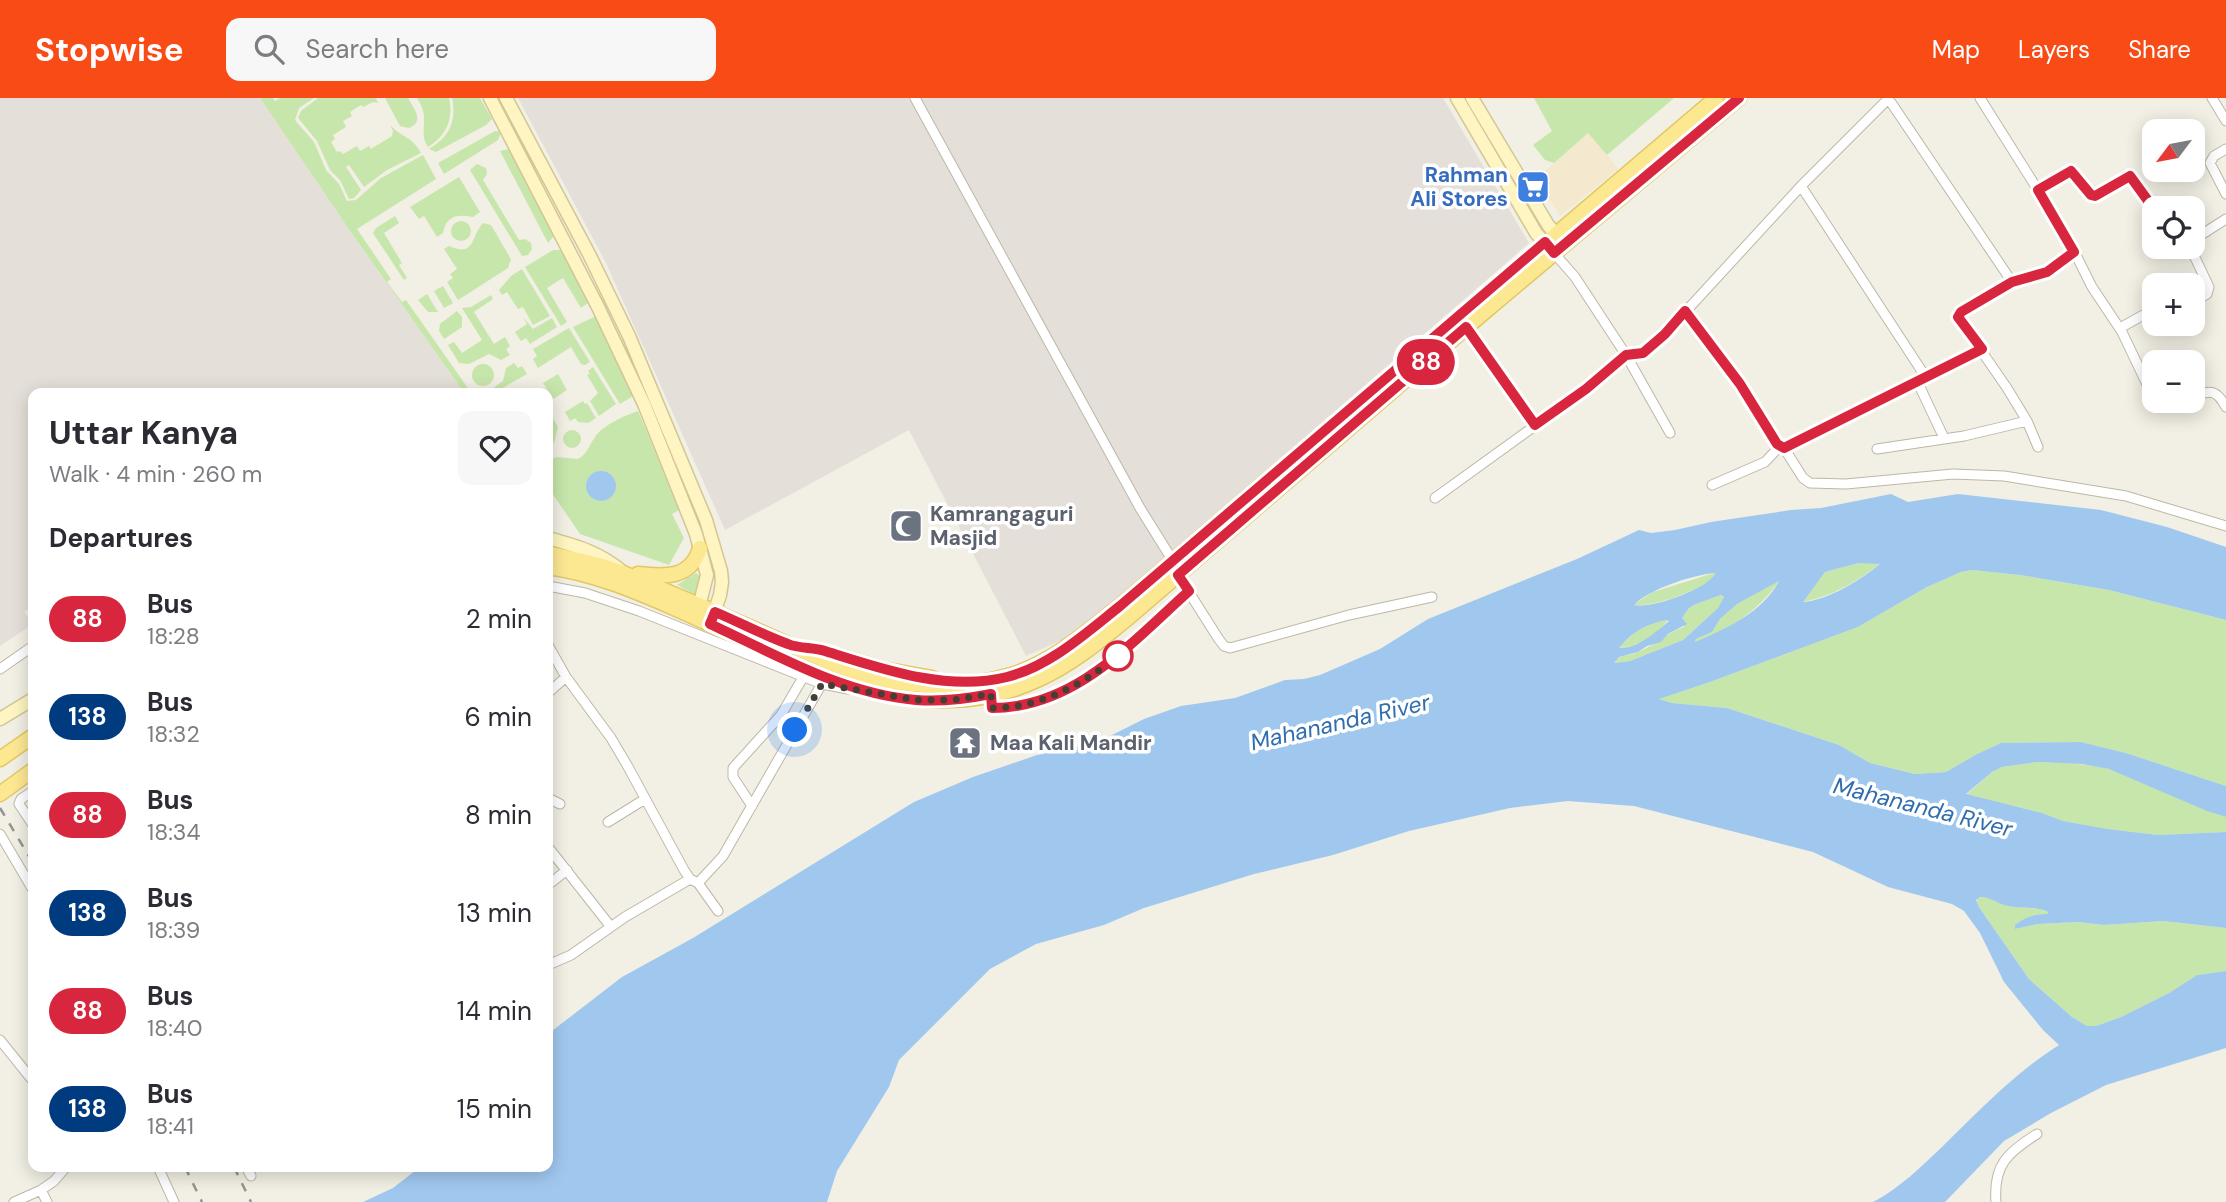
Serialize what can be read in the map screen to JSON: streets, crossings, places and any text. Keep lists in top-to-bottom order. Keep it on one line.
{"water":["Mahananda River"],"places":{"supermarket":["Rahman Ali Stores"],"mosque":["Kamrangaguri Masjid"],"temple":["Maa Kali Mandir"]},"lines":["bus line 88"],"north":"bottom left","page":{"header":"Stopwise","search":"Search here","nav":["Map","Layers","Share"],"on_map":"88","map_buttons":["+","−"],"heading":[["Uttar Kanya","Walk · 4 min · 260 m"],"Departures"],"list":[{"mark":"88","name":"Bus","note":"18:28","value":"2 min"},{"mark":"138","name":"Bus","note":"18:32","value":"6 min"},{"mark":"88","name":"Bus","note":"18:34","value":"8 min"},{"mark":"138","name":"Bus","note":"18:39","value":"13 min"},{"mark":"88","name":"Bus","note":"18:40","value":"14 min"},{"mark":"138","name":"Bus","note":"18:41","value":"15 min"}]}}
